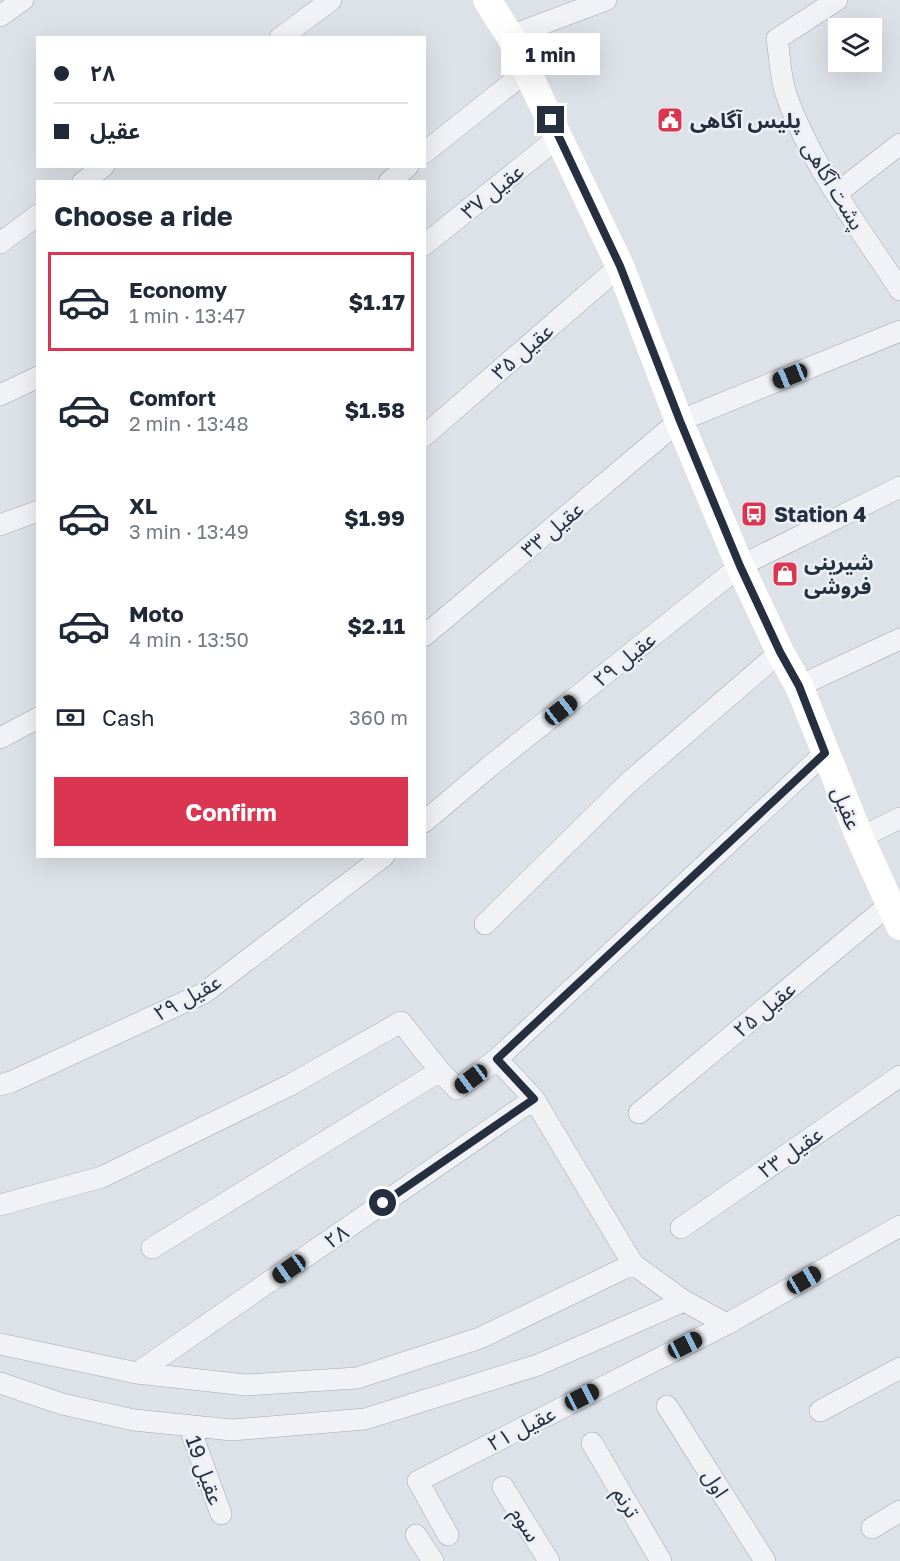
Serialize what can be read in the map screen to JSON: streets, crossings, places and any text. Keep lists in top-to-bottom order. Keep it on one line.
{"streets":{"main road":["عقیل"],"street":["پشت آگاهی","عقیل ۳۷","عقیل ۳۵","عقیل ۳۳","عقیل ۲۹","عقیل ۲۵","عقیل ۲۳","۲۸","عقیل ۲۱","عقیل 19","اول","ترنم","سوم"]},"crossings":[["عقیل ۳۷","عقیل"],["عقیل ۳۵","عقیل"],["عقیل ۳۳","عقیل"],["عقیل ۲۹","عقیل"],["عقیل","عقیل ۲۵"]],"places":{"public building":["پلیس آگاهی"],"bus stop":["Station 4"],"shop":["شیرینی فروشی"]},"page":{"bubble":"1 min","banner":["۲۸","عقیل"],"heading":"Choose a ride","list":[{"name":"Economy","note":"1 min · 13:47","value":"$1.17"},{"name":"Comfort","note":"2 min · 13:48","value":"$1.58"},{"name":"XL","note":"3 min · 13:49","value":"$1.99"},{"name":"Moto","note":"4 min · 13:50","value":"$2.11"}],"pay":["Cash","360 m"],"buttons":"Confirm"}}
